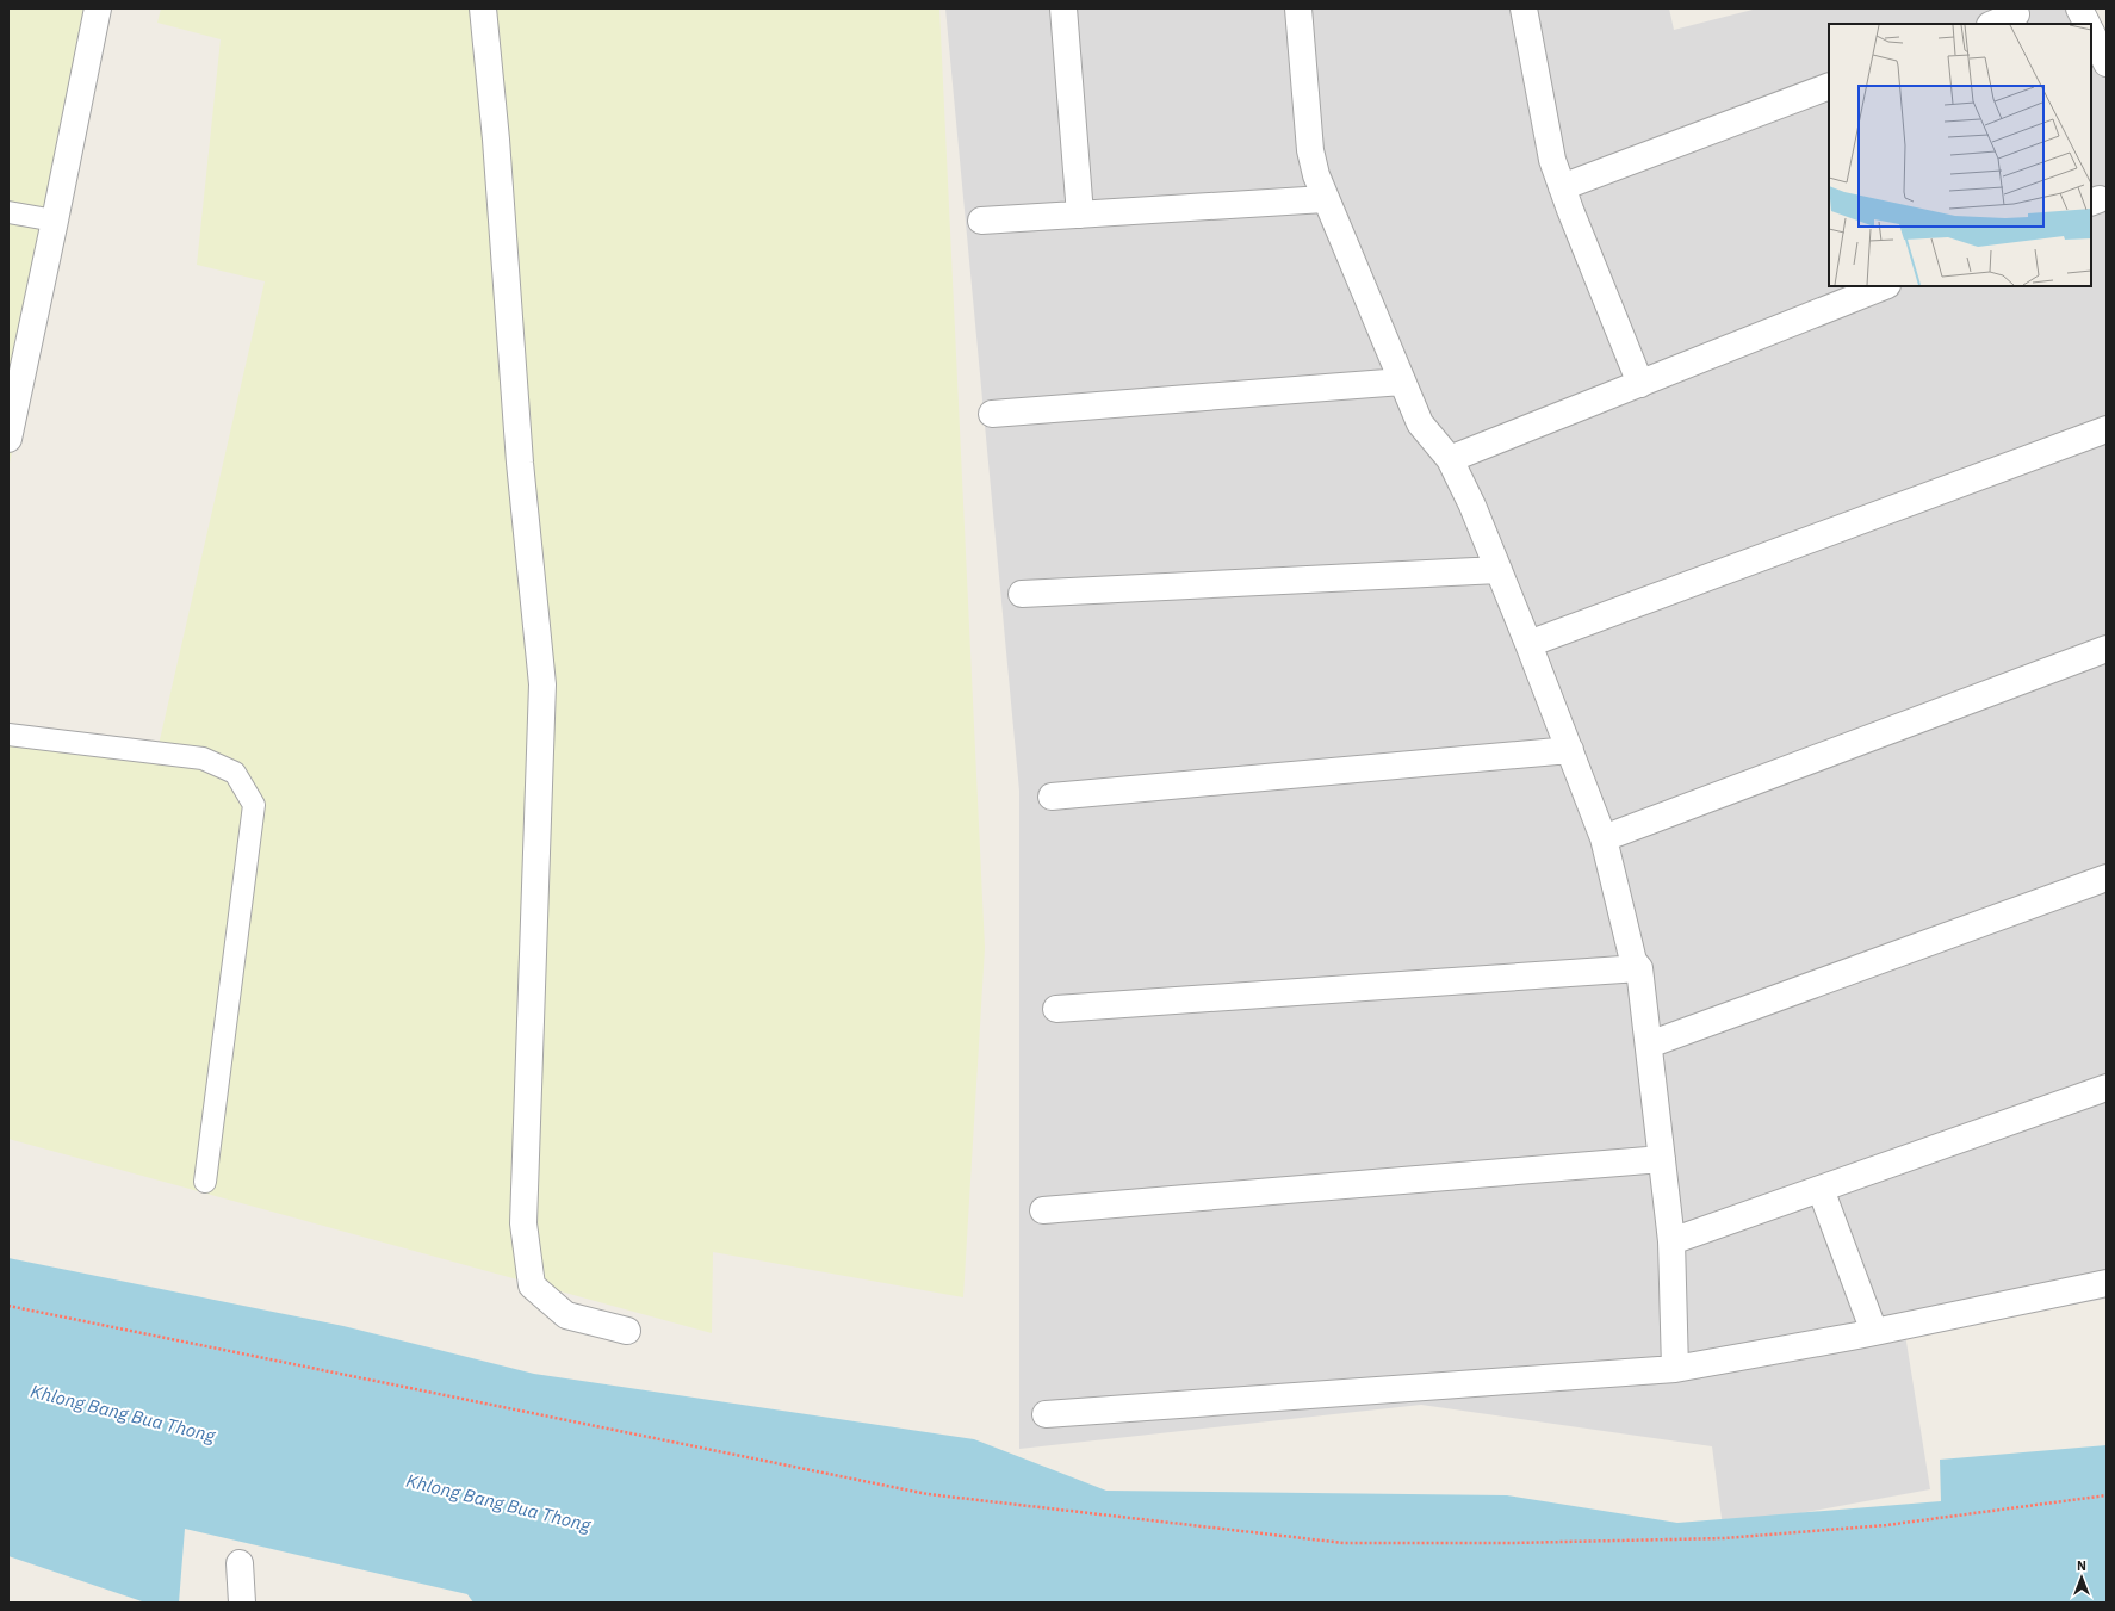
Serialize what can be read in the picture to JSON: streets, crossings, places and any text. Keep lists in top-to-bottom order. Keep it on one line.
{"water":["Khlong Bang Bua Thong"],"north":"top"}
